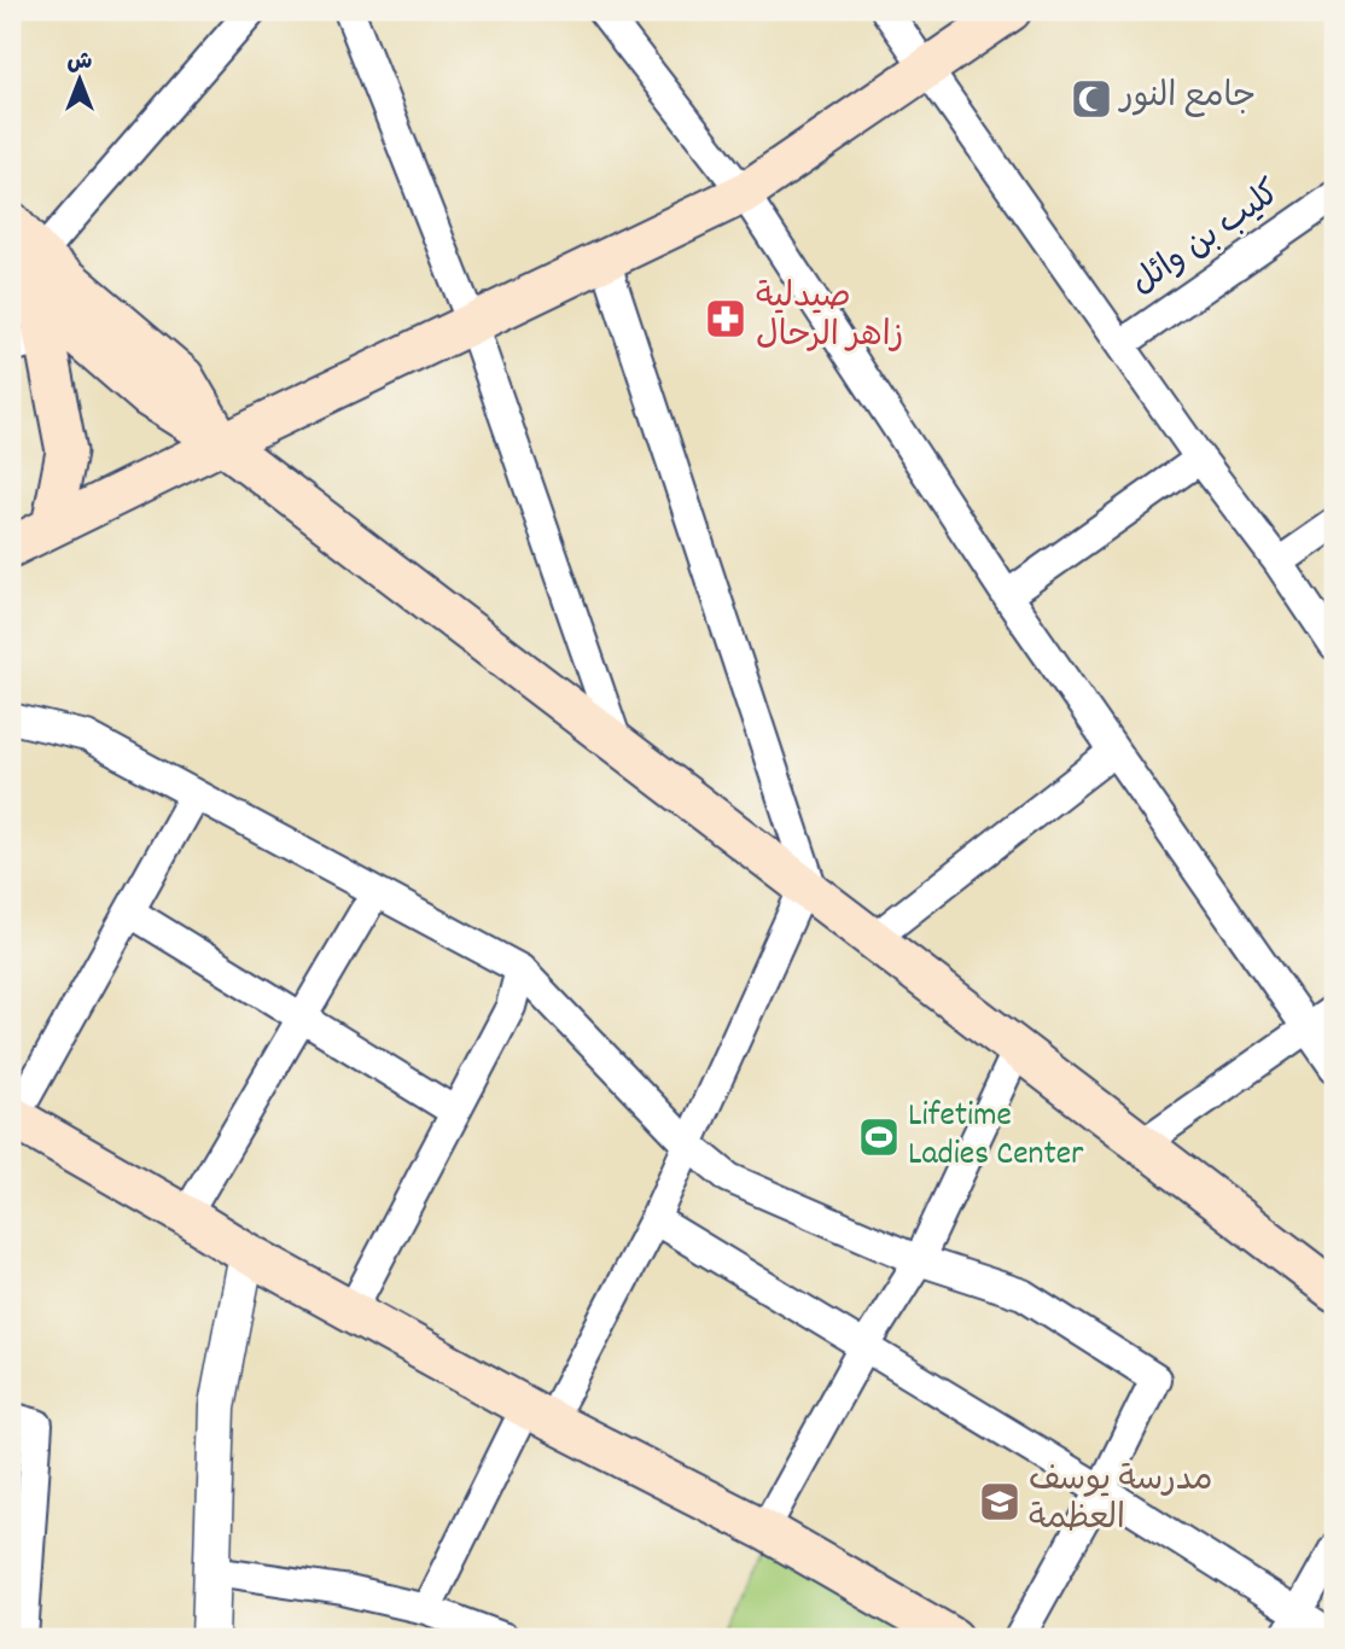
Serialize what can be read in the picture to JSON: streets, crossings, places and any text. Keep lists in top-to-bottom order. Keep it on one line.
{"streets":{"street":["كليب بن وائل"]},"places":{"mosque":["جامع النور"],"pharmacy":["صيدلية زاهر الرحال"],"sports":["Lifetime Ladies Center"],"school or university":["مدرسة يوسف العظمة"]},"north":"top"}
